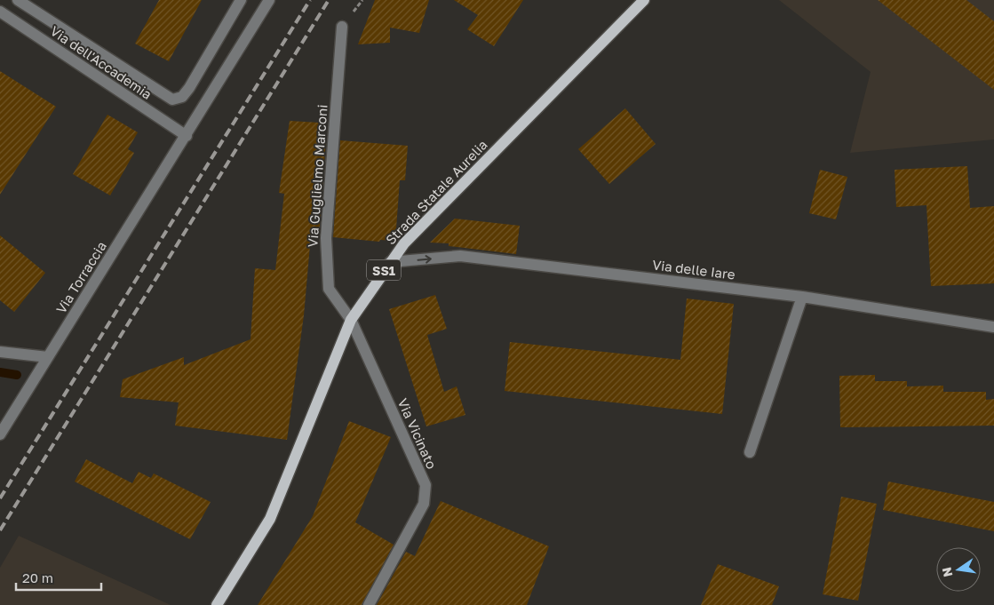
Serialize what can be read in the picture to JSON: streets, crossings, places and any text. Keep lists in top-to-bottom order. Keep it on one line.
{"streets":{"main road":["Strada Statale Aurelia","SS1"],"street":["Via dell'Accademia","Via Guglielmo Marconi","Via delle Iare","Via Torraccia","Via Vicinato"]},"crossings":[["Via dell'Accademia","Via Torraccia"],["Via Guglielmo Marconi","Strada Statale Aurelia"],["Via Guglielmo Marconi","Via Vicinato"],["Strada Statale Aurelia","Via delle Iare"],["Strada Statale Aurelia","Via Vicinato"]],"one_way":["Via delle Iare"],"scale_bar":"20 m","north":"left"}
